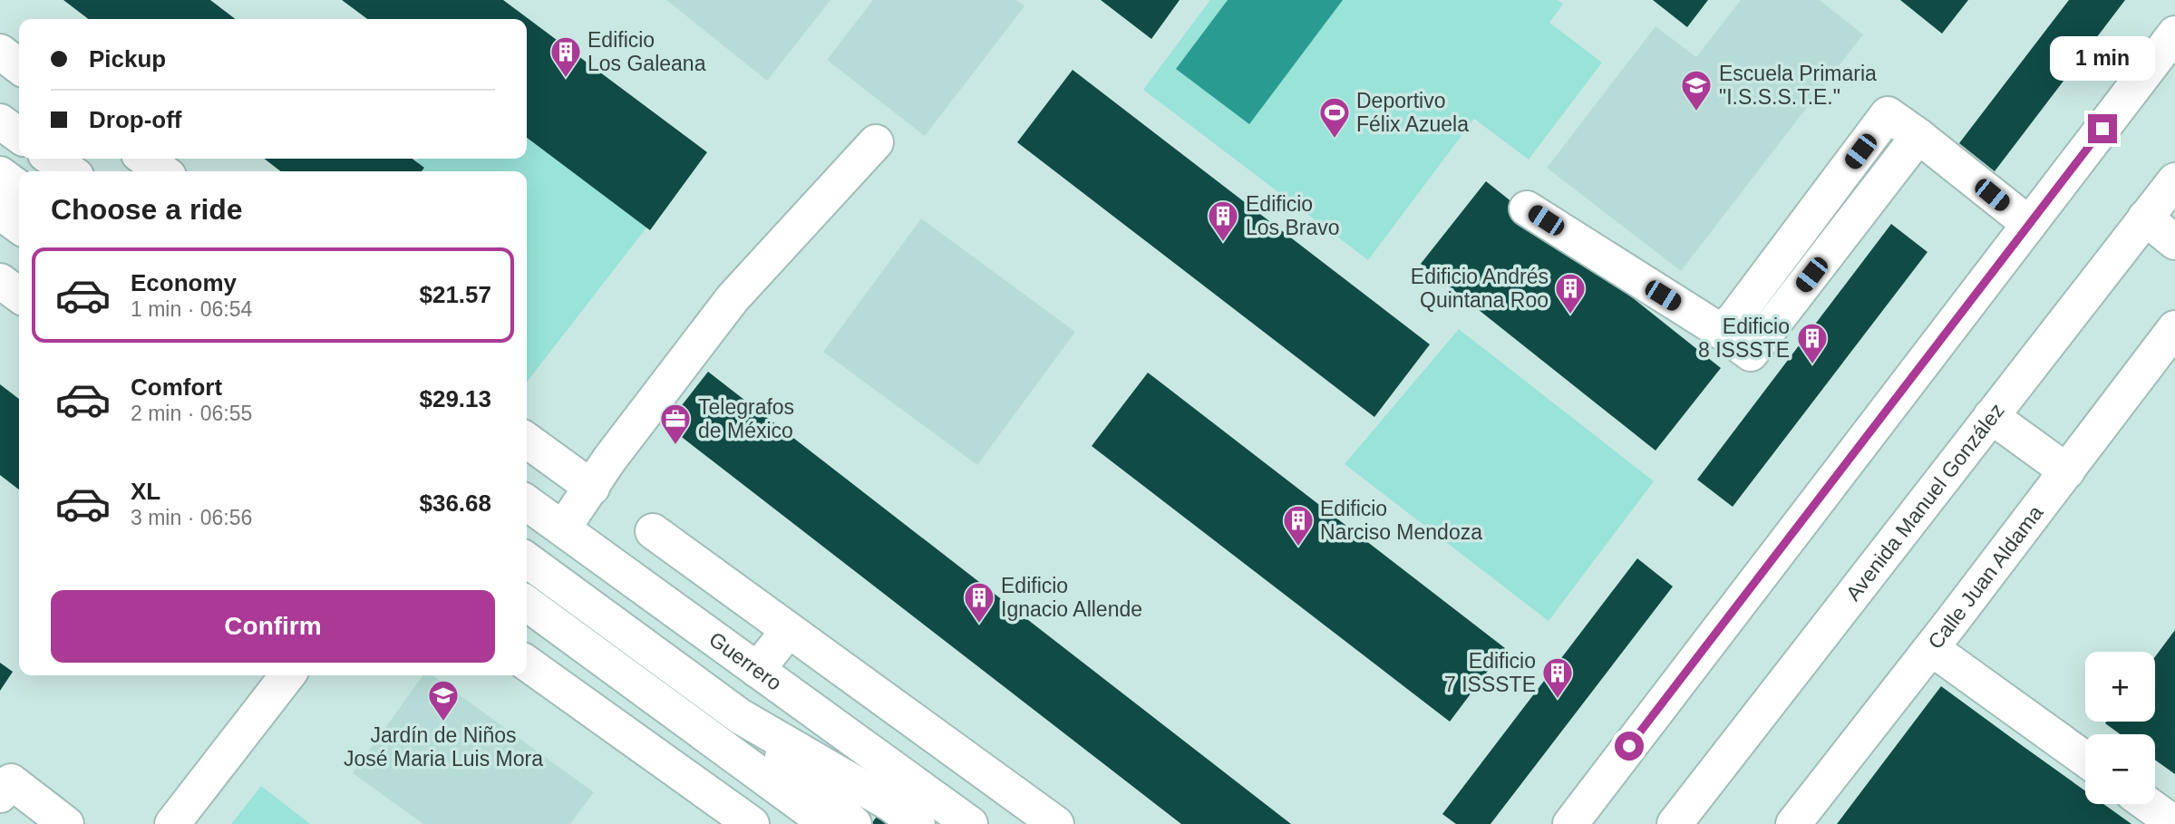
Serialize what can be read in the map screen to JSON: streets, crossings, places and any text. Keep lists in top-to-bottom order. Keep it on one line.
{"streets":{"main road":["Avenida Manuel González","Calle Juan Aldama","Guerrero"]},"places":{"building":["Edificio Los Galeana","Edificio Los Bravo","Edificio Andrés Quintana Roo","Edificio 8 ISSSTE","Edificio Narciso Mendoza","Edificio Ignacio Allende","Edificio 7 ISSSTE"],"school or university":["Escuela Primaria \"I.S.S.S.T.E.\"","Jardín de Niños José Maria Luis Mora"],"sports":["Deportivo Félix Azuela"],"office":["Telegrafos de México"]},"page":{"banner":["Pickup","Drop-off"],"bubble":"1 min","heading":"Choose a ride","list":[{"name":"Economy","note":"1 min · 06:54","value":"$21.57"},{"name":"Comfort","note":"2 min · 06:55","value":"$29.13"},{"name":"XL","note":"3 min · 06:56","value":"$36.68"}],"buttons":"Confirm","map_buttons":["+","−"]}}
